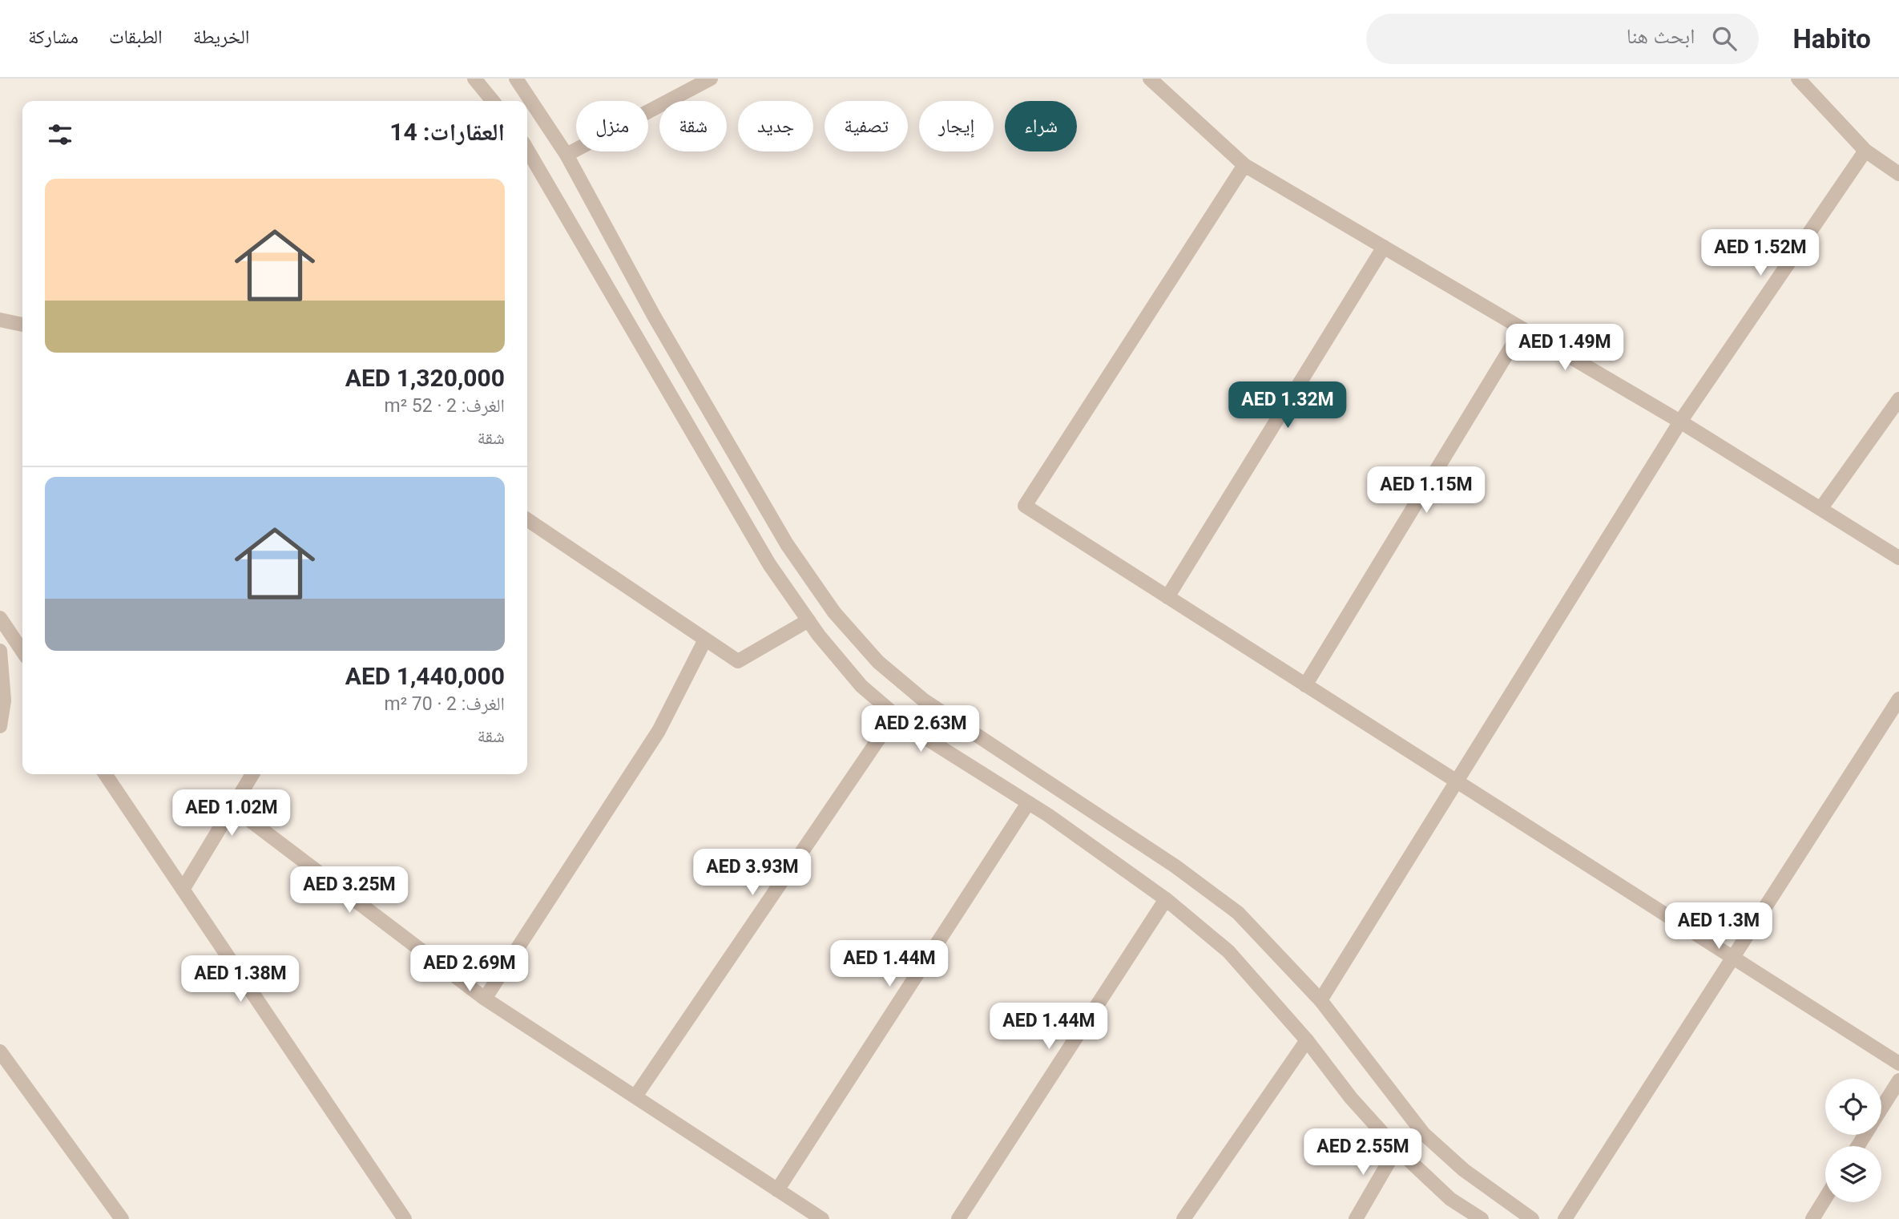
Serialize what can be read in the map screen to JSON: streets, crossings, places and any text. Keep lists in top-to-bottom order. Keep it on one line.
{"page":{"header":"Habito","search":"ابحث هنا","nav":["الخريطة","الطبقات","مشاركة"],"chip":["شراء","إيجار","تصفية","جديد","شقة","منزل"],"heading":"العقارات: 14","list":[{"name":"AED 1,320,000","note":"الغرف: 2 · 52 m² · شقة"},{"name":"AED 1,440,000","note":"الغرف: 2 · 70 m² · شقة"}],"price":["AED 1.52M","AED 1.49M","AED 1.32M","AED 1.15M","AED 2.63M","AED 1.02M","AED 3.93M","AED 3.25M","AED 1.3M","AED 1.44M","AED 2.69M","AED 1.38M","AED 1.44M","AED 2.55M"]}}
